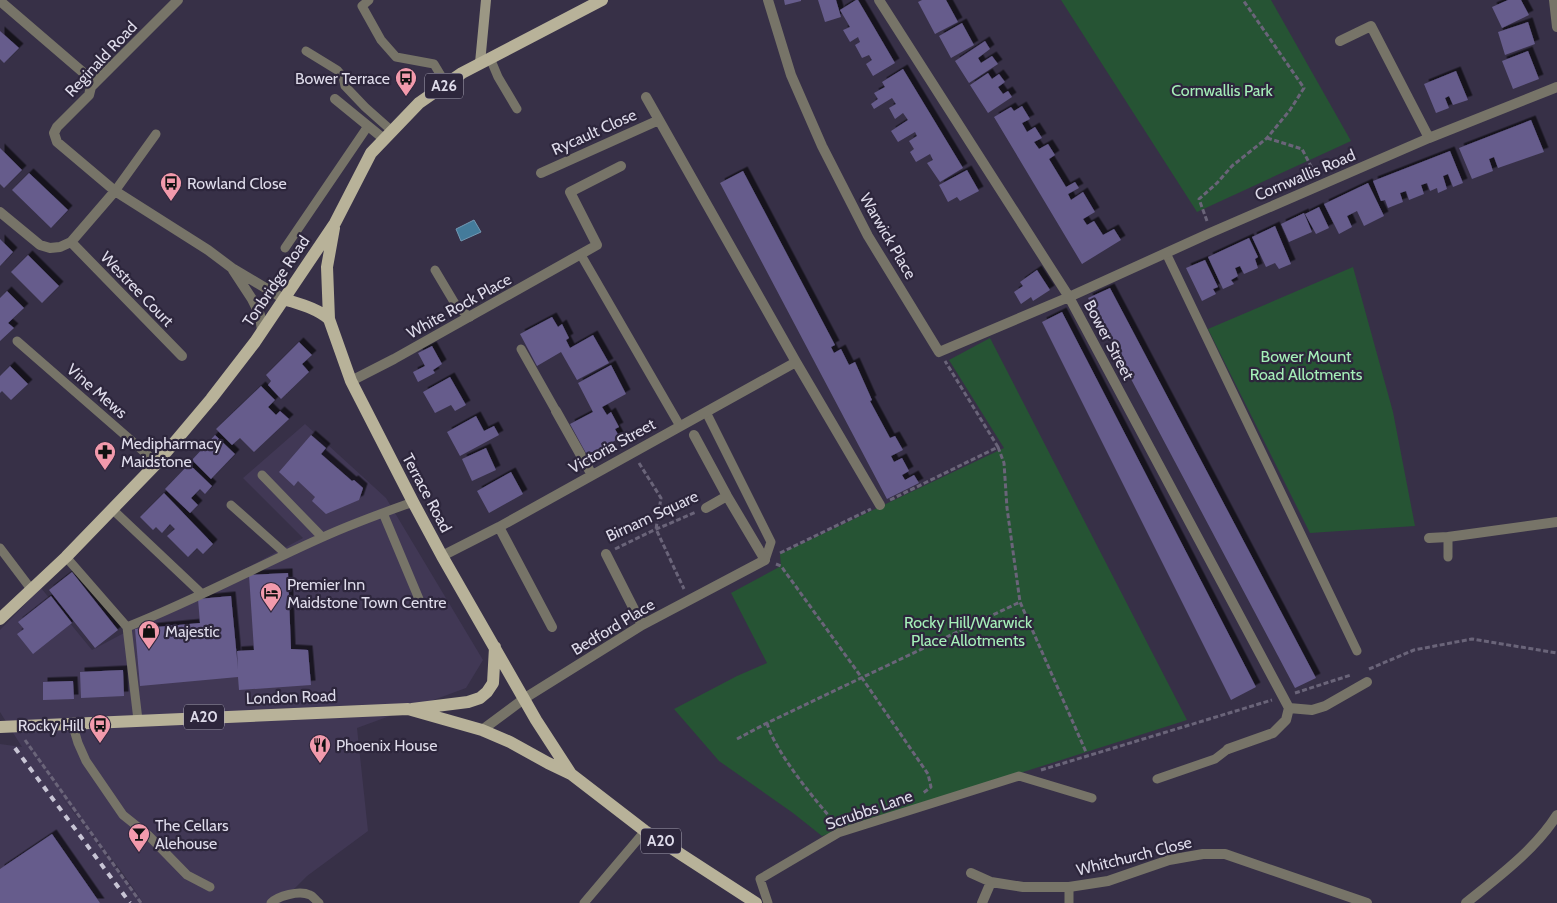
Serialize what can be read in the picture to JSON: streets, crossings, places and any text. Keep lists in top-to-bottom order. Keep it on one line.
{"streets":{"main road":["A26","Tonbridge Road","Terrace Road","London Road","A20"],"street":["Reginald Road","Rycault Close","Cornwallis Road","Warwick Place","Westree Court","White Rock Place","Bower Street","Victoria Street","Birnam Square","Bedford Place","Whitchurch Close"],"lane":["Vine Mews","Scrubbs Lane"]},"crossings":[["Rycault Close","Victoria Street"],["Cornwallis Road","Bower Street"],["Tonbridge Road","Vine Mews"],["Tonbridge Road","Terrace Road"],["White Rock Place","Terrace Road"],["Victoria Street","Terrace Road"],["Terrace Road","London Road"],["Terrace Road","A20"],["Birnam Square","Bedford Place"],["Bedford Place","London Road"],["London Road","A20"]],"parks":["Cornwallis Park","Bower Mount Road Allotments","Rocky Hill/Warwick Place Allotments"],"places":{"bus stop":["Bower Terrace","Rowland Close","Rocky Hill"],"pharmacy":["Medipharmacy Maidstone"],"hotel":["Premier Inn Maidstone Town Centre"],"shop":["Majestic"],"restaurant":["Phoenix House"],"bar":["The Cellars Alehouse"]}}
